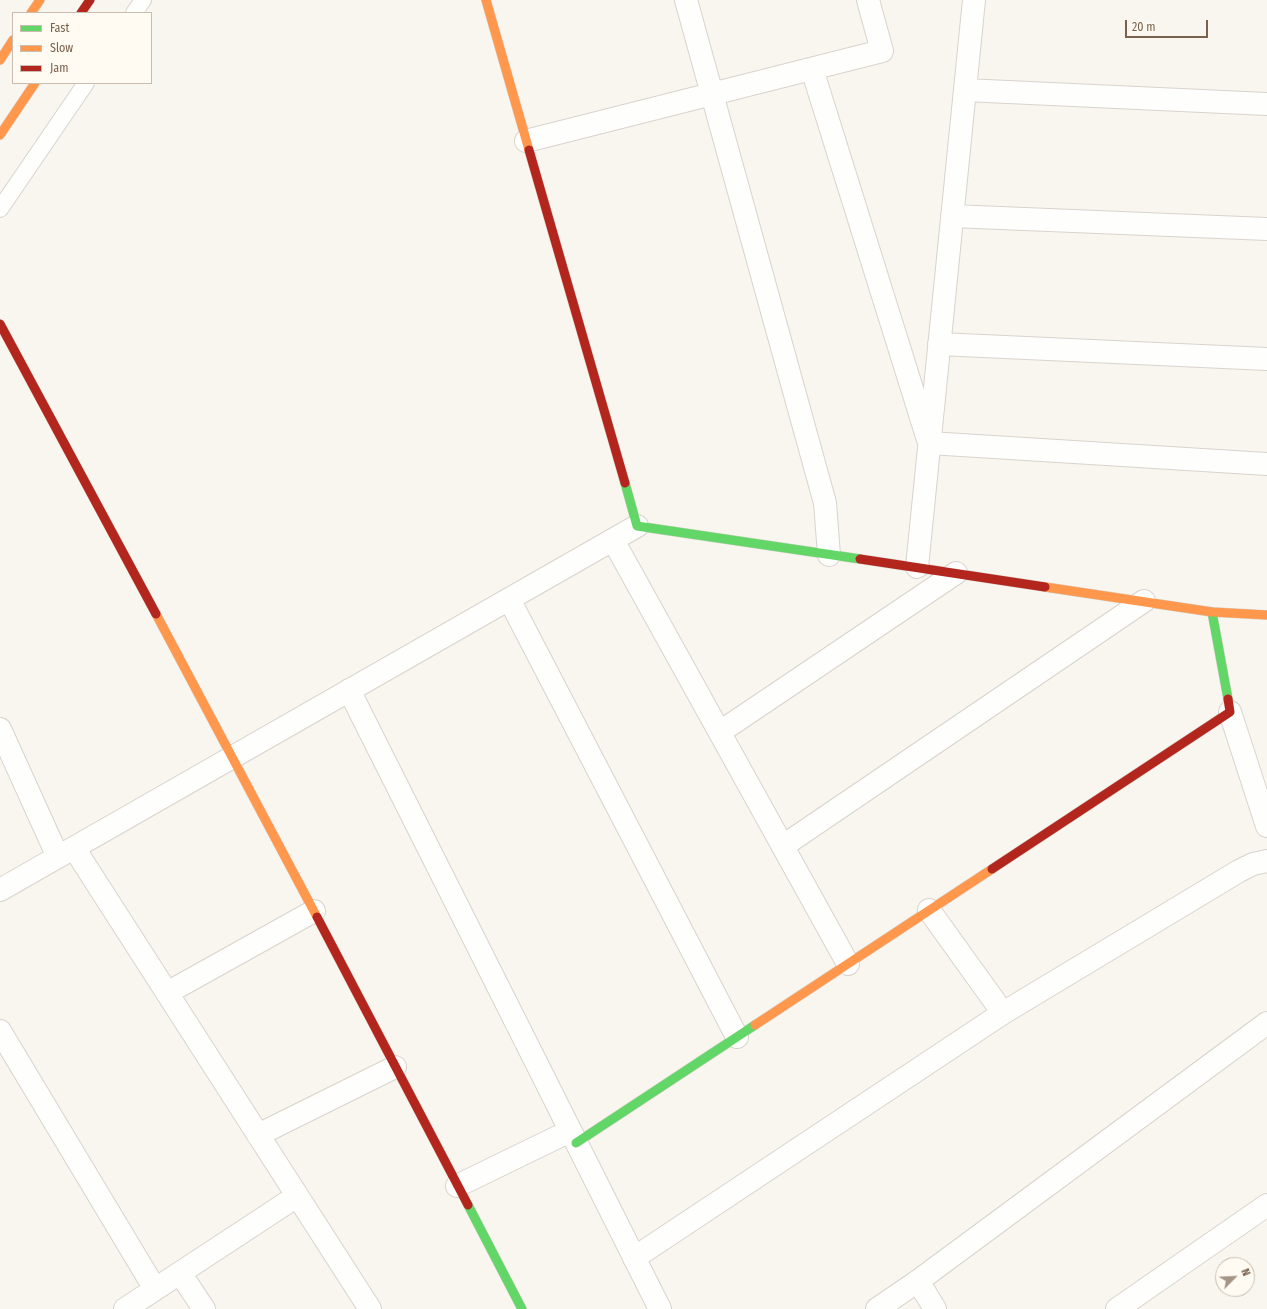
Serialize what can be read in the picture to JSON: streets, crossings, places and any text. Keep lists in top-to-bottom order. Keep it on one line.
{"legend":["Fast","Slow","Jam"],"scale_bar":"20 m","north":"top right"}
